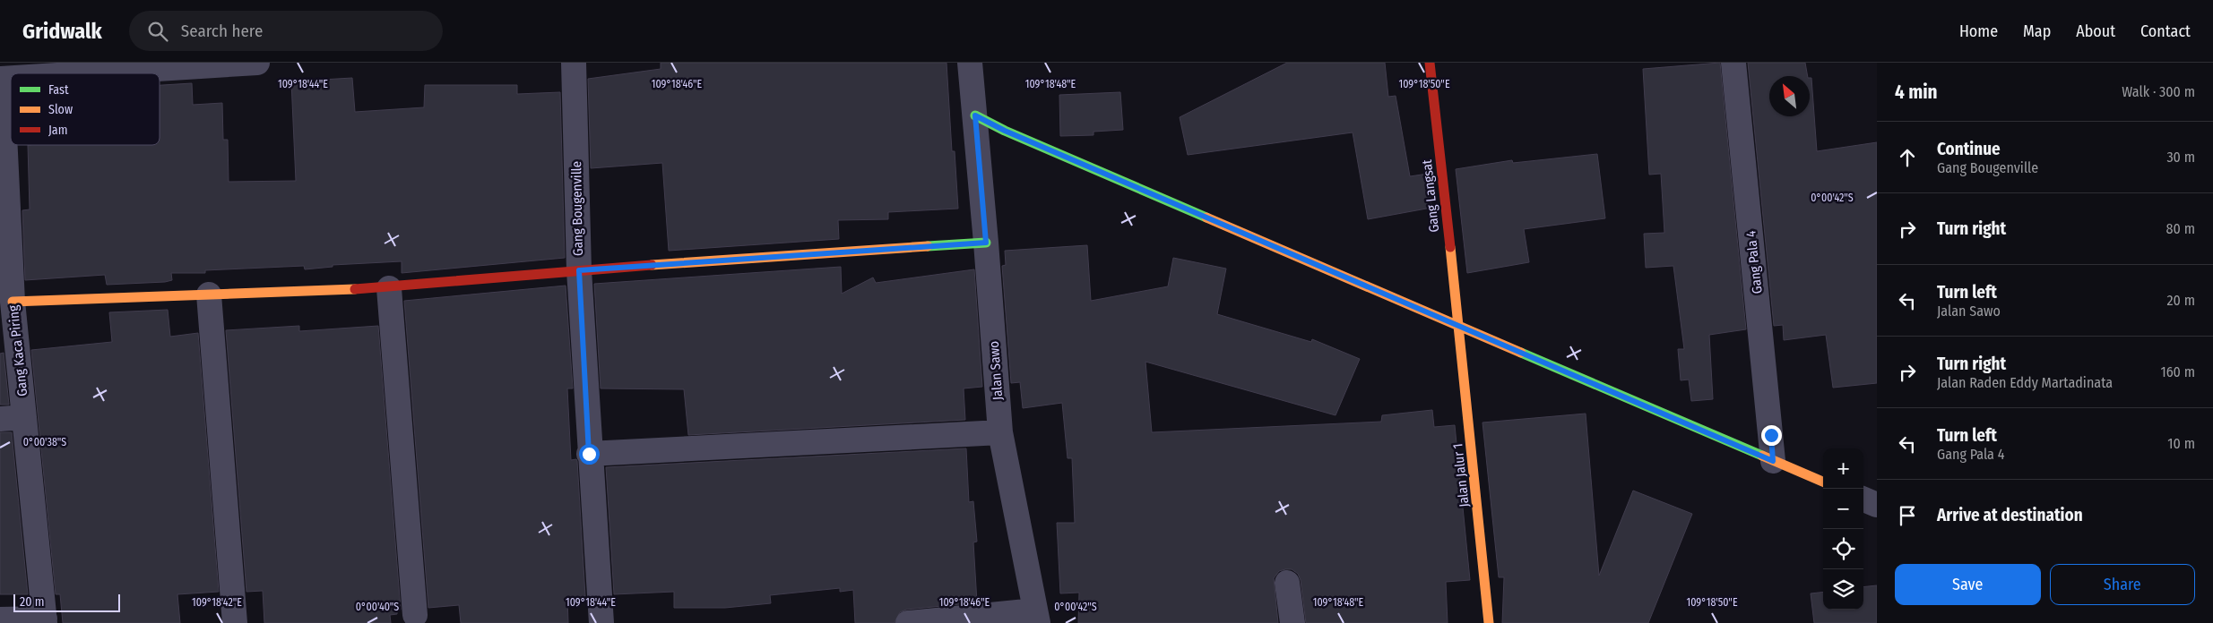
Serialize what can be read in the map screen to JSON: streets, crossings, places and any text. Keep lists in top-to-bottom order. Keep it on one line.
{"streets":{"street":["Gang Langsat","Gang Bougenville","Gang Pala 4","Gang Kaca Piring","Jalan Sawo","Jalan Jalur 1"]},"crossings":[["Gang Langsat","Jalan Jalur 1"]],"legend":["Fast","Slow","Jam"],"scale_bar":"20 m","north":"top left","page":{"header":"Gridwalk","search":"Search here","nav":["Home","Map","About","Contact"],"heading":["4 min","Walk · 300 m"],"list":[["Continue","Gang Bougenville","30 m"],["Turn right","80 m"],["Turn left","Jalan Sawo","20 m"],["Turn right","Jalan Raden Eddy Martadinata","160 m"],["Turn left","Gang Pala 4","10 m"],"Arrive at destination"],"map_buttons":["+","−"],"buttons":["Save","Share"],"scale":"20 m"},"coordinates":["109°18'44\"E","109°18'46\"E","109°18'48\"E","109°18'50\"E","0°00'42\"S","0°00'38\"S","109°18'42\"E","0°00'40\"S"]}
